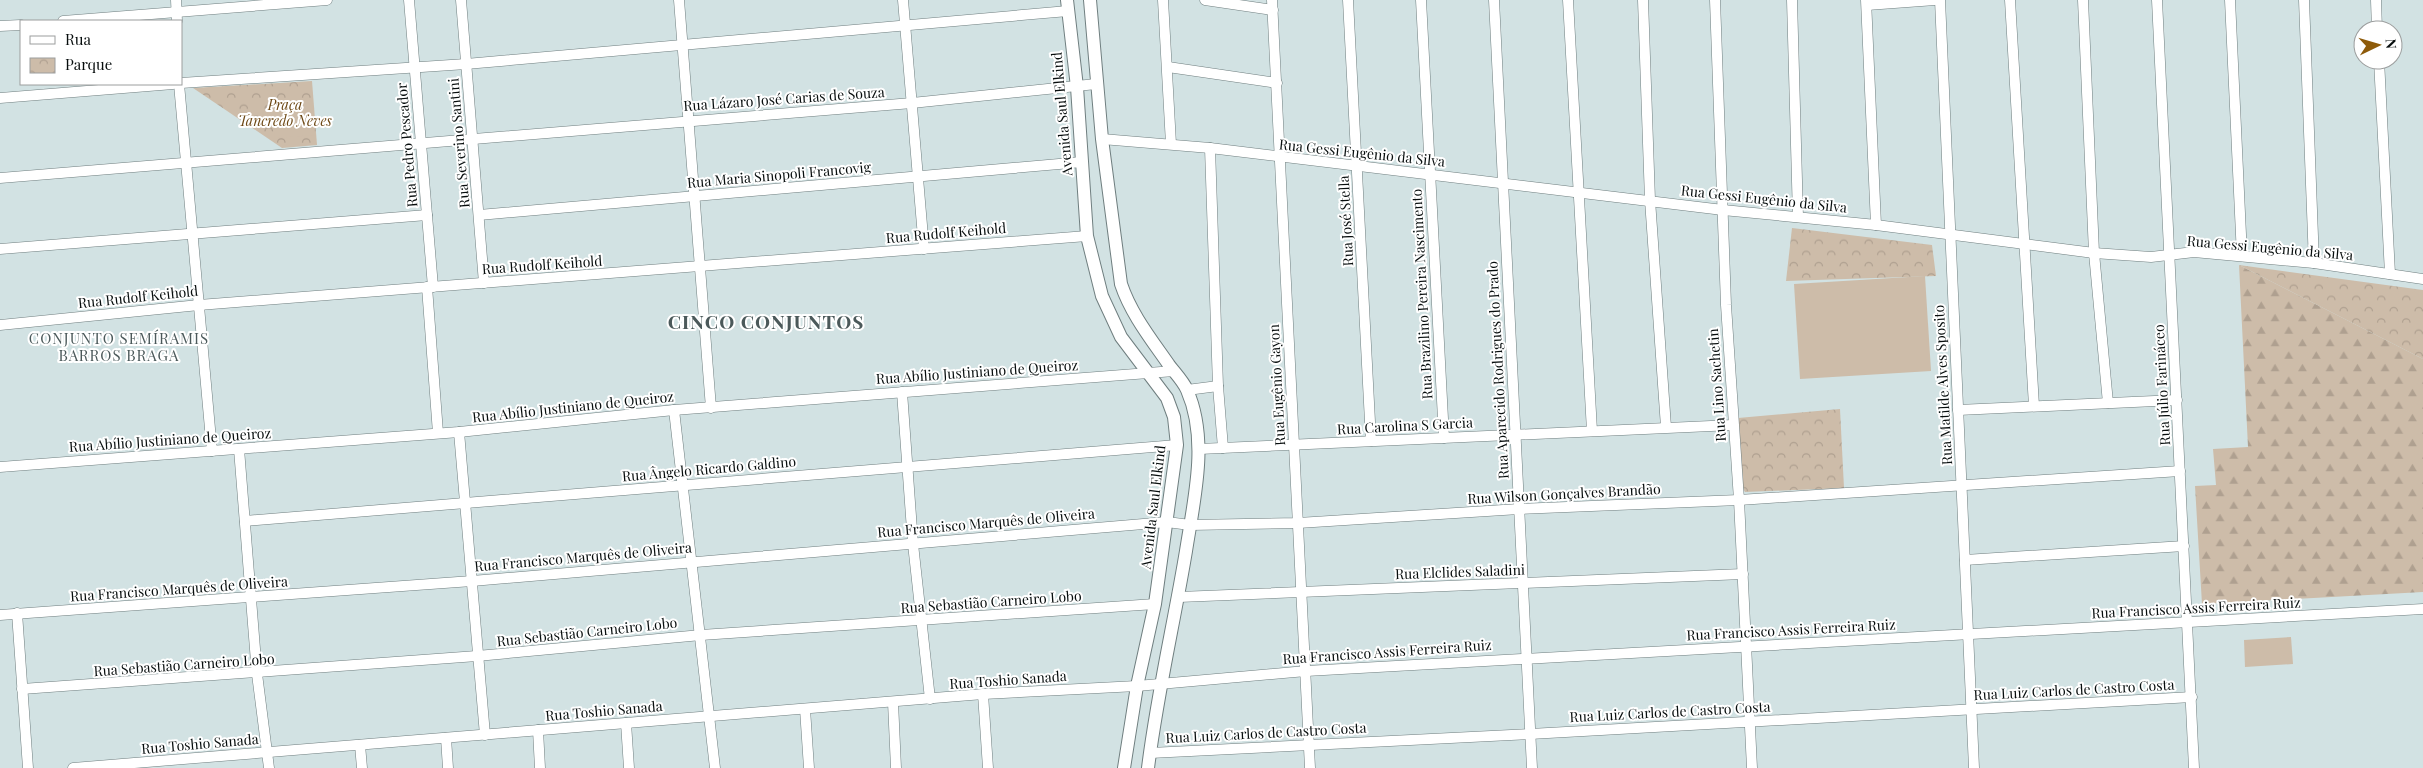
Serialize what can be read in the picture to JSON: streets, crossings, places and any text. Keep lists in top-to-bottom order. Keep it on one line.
{"streets":{"main road":["Avenida Saul Elkind"],"street":["Rua Lázaro José Carias de Souza","Rua Severino Santini","Rua Pedro Pescador","Rua Gessi Eugênio da Silva","Rua Maria Sinopoli Francovig","Rua José Stella","Rua Rudolf Keihold","Rua Brazilino Pereira Nascimento","Rua Aparecido Rodrigues do Prado","Rua Abílio Justiniano de Queiroz","Rua Eugênio Gayon","Rua Lino Sachetin","Rua Matilde Alves Sposito","Rua Júlio Farináceo","Rua Carolina S Garcia","Rua Ângelo Ricardo Galdino","Rua Wilson Gonçalves Brandão","Rua Francisco Marquês de Oliveira","Rua Elclides Saladini","Rua Sebastião Carneiro Lobo","Rua Francisco Assis Ferreira Ruiz","Rua Toshio Sanada","Rua Luiz Carlos de Castro Costa"]},"crossings":[["Rua Lázaro José Carias de Souza","Avenida Saul Elkind"],["Rua Lázaro José Carias de Souza","Rua Severino Santini"],["Rua Lázaro José Carias de Souza","Rua Pedro Pescador"],["Avenida Saul Elkind","Rua Maria Sinopoli Francovig"],["Avenida Saul Elkind","Rua Rudolf Keihold"],["Avenida Saul Elkind","Rua Abílio Justiniano de Queiroz"],["Avenida Saul Elkind","Rua Ângelo Ricardo Galdino"],["Avenida Saul Elkind","Rua Wilson Gonçalves Brandão"],["Avenida Saul Elkind","Rua Francisco Marquês de Oliveira"],["Avenida Saul Elkind","Rua Sebastião Carneiro Lobo"],["Avenida Saul Elkind","Rua Francisco Assis Ferreira Ruiz"],["Avenida Saul Elkind","Rua Toshio Sanada"],["Rua Severino Santini","Rua Maria Sinopoli Francovig"],["Rua Severino Santini","Rua Rudolf Keihold"],["Rua Pedro Pescador","Rua Rudolf Keihold"],["Rua Pedro Pescador","Rua Abílio Justiniano de Queiroz"],["Rua Gessi Eugênio da Silva","Rua José Stella"],["Rua Gessi Eugênio da Silva","Rua Brazilino Pereira Nascimento"],["Rua Gessi Eugênio da Silva","Rua Aparecido Rodrigues do Prado"],["Rua Gessi Eugênio da Silva","Rua Eugênio Gayon"],["Rua Gessi Eugênio da Silva","Rua Lino Sachetin"],["Rua Gessi Eugênio da Silva","Rua Matilde Alves Sposito"],["Rua Gessi Eugênio da Silva","Rua Júlio Farináceo"],["Rua José Stella","Rua Carolina S Garcia"],["Rua Brazilino Pereira Nascimento","Rua Carolina S Garcia"],["Rua Aparecido Rodrigues do Prado","Rua Carolina S Garcia"],["Rua Aparecido Rodrigues do Prado","Rua Wilson Gonçalves Brandão"],["Rua Aparecido Rodrigues do Prado","Rua Elclides Saladini"],["Rua Aparecido Rodrigues do Prado","Rua Francisco Assis Ferreira Ruiz"],["Rua Aparecido Rodrigues do Prado","Rua Luiz Carlos de Castro Costa"],["Rua Eugênio Gayon","Rua Carolina S Garcia"],["Rua Eugênio Gayon","Rua Wilson Gonçalves Brandão"],["Rua Eugênio Gayon","Rua Elclides Saladini"],["Rua Eugênio Gayon","Rua Francisco Assis Ferreira Ruiz"],["Rua Eugênio Gayon","Rua Luiz Carlos de Castro Costa"],["Rua Lino Sachetin","Rua Carolina S Garcia"],["Rua Lino Sachetin","Rua Wilson Gonçalves Brandão"],["Rua Lino Sachetin","Rua Elclides Saladini"],["Rua Lino Sachetin","Rua Francisco Assis Ferreira Ruiz"],["Rua Lino Sachetin","Rua Luiz Carlos de Castro Costa"],["Rua Matilde Alves Sposito","Rua Wilson Gonçalves Brandão"],["Rua Matilde Alves Sposito","Rua Francisco Assis Ferreira Ruiz"],["Rua Matilde Alves Sposito","Rua Luiz Carlos de Castro Costa"],["Rua Júlio Farináceo","Rua Wilson Gonçalves Brandão"],["Rua Júlio Farináceo","Rua Francisco Assis Ferreira Ruiz"],["Rua Júlio Farináceo","Rua Luiz Carlos de Castro Costa"],["Rua Wilson Gonçalves Brandão","Rua Francisco Marquês de Oliveira"],["Rua Francisco Assis Ferreira Ruiz","Rua Toshio Sanada"]],"districts":["CINCO CONJUNTOS","CONJUNTO SEMÍRAMIS BARROS BRAGA"],"parks":["Praça Tancredo Neves"],"legend":["Rua","Parque"],"north":"right"}
